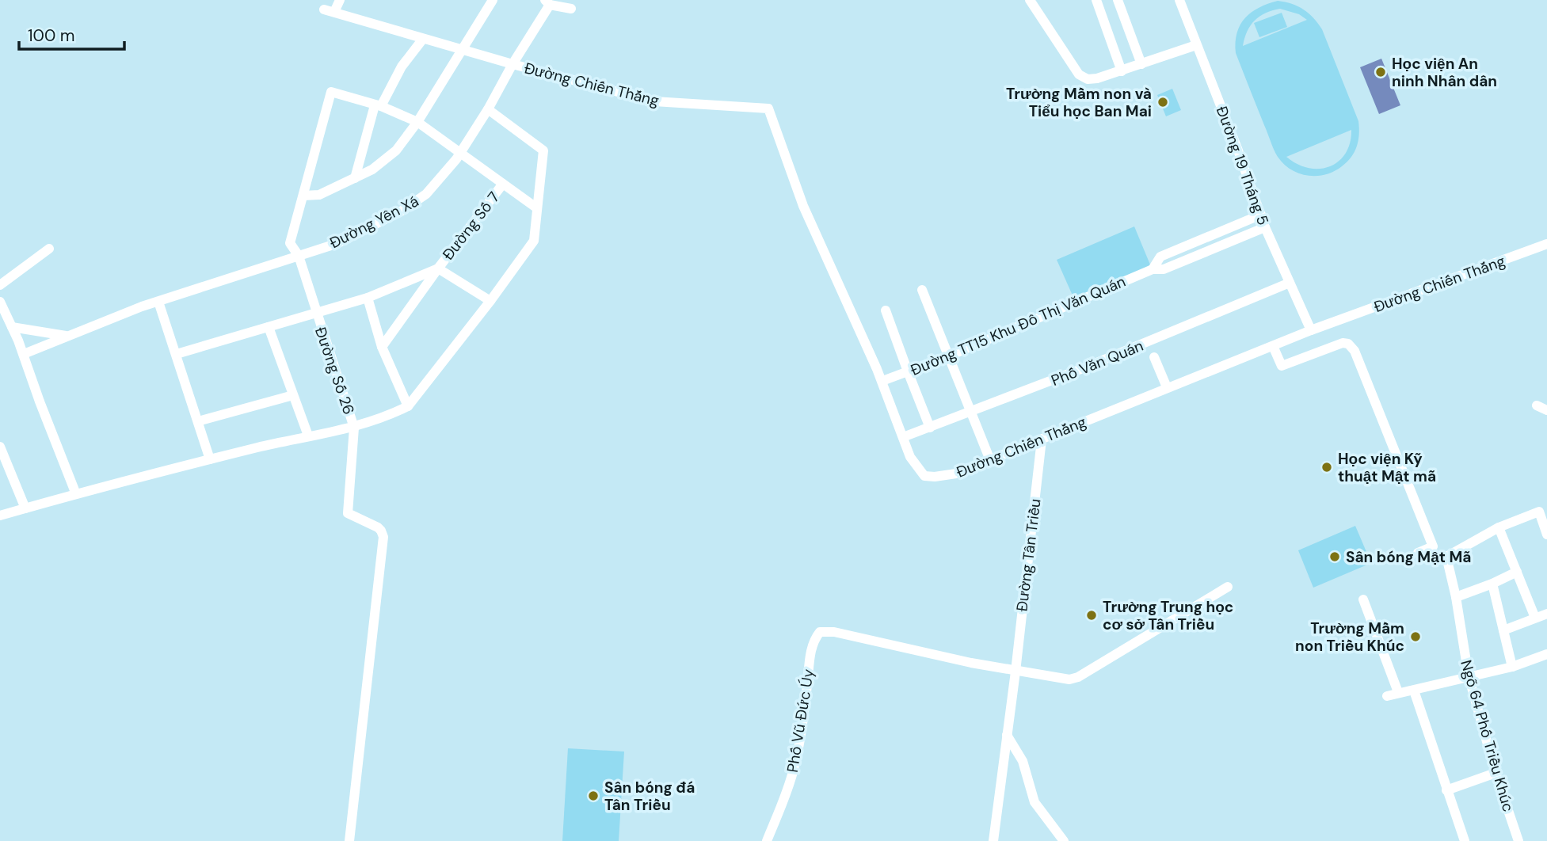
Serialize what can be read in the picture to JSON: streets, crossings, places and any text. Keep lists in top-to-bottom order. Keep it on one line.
{"streets":{"street":["Đường Chiến Thắng","Đường 19 Tháng 5","Đường Yên Xá","Đường Số 7","Đường TT15 Khu Đô Thị Văn Quán","Phố Văn Quán","Đường Số 26","Đường Tân Triều","Phố Vũ Đức Úy","Ngõ 64 Phố Triều Khúc"]},"crossings":[["Đường Chiến Thắng","Đường 19 Tháng 5"],["Đường Chiến Thắng","Đường Yên Xá"],["Đường Chiến Thắng","Đường TT15 Khu Đô Thị Văn Quán"],["Đường Chiến Thắng","Phố Văn Quán"],["Đường Chiến Thắng","Đường Tân Triều"],["Đường 19 Tháng 5","Phố Văn Quán"],["Đường Yên Xá","Đường Số 26"],["Đường Tân Triều","Phố Vũ Đức Úy"]],"places":["Học viện An ninh Nhân dân","Trường Mầm non và Tiểu học Ban Mai","Học viện Kỹ thuật Mật mã","Sân bóng Mật Mã","Trường Trung học cơ sở Tân Triều","Trường Mầm non Triều Khúc","Sân bóng đá Tân Triều"],"scale_bar":"100 m"}
